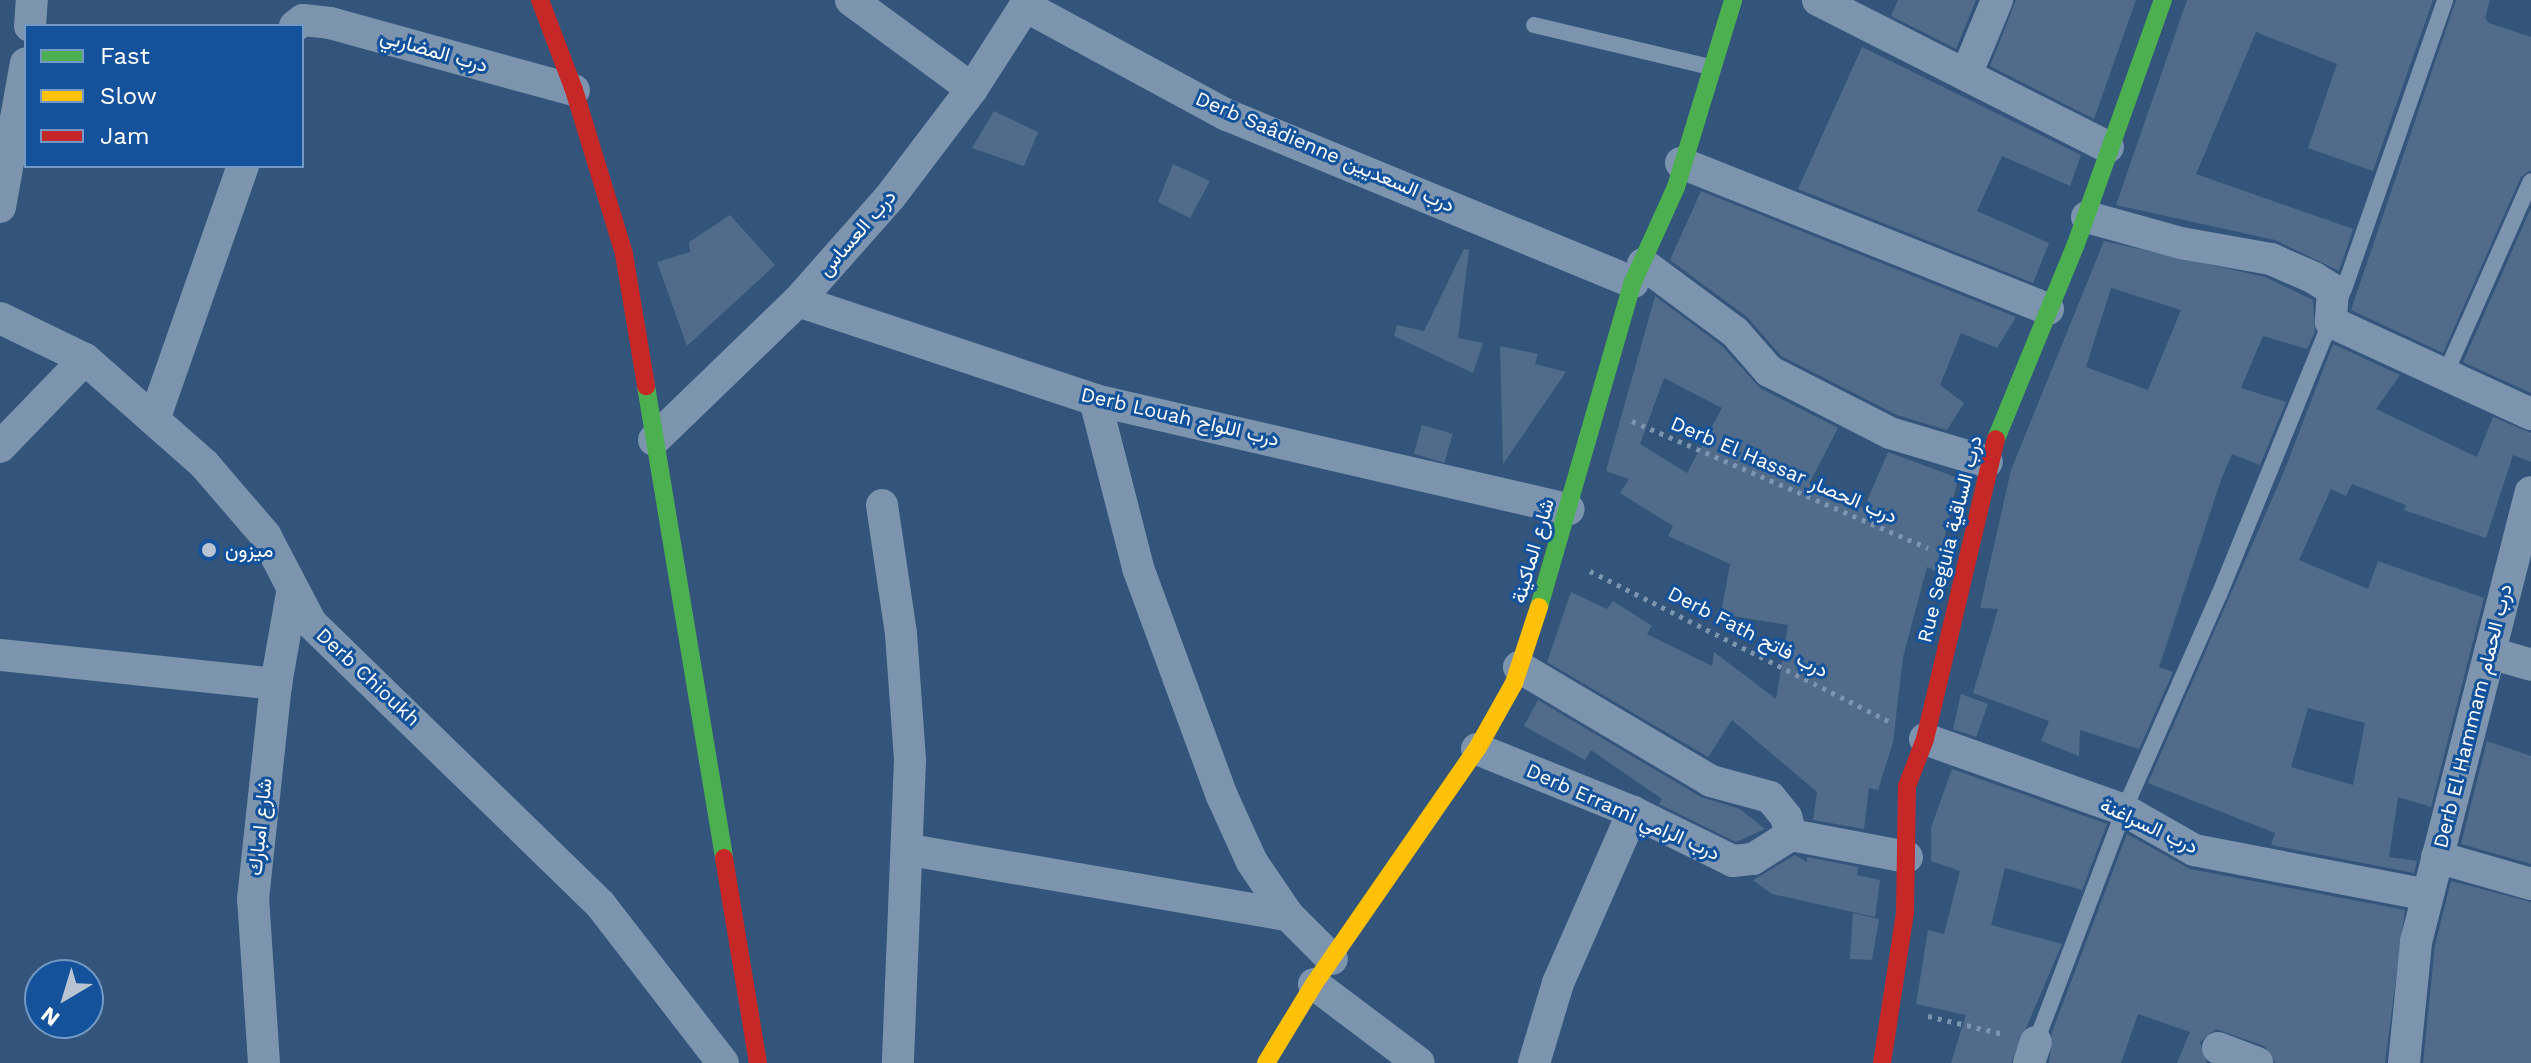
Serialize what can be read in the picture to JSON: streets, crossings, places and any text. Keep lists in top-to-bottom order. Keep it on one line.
{"streets":{"street":["درب المضاربي","Derb Saâdienne درب السعديين","درب العساس","Derb Louah درب اللواح","Rue Seguia درب الساقية","شارع الماكينة","Derb Chioukh","Derb El Hammam درب الحمام","Derb Errami درب الرامي","درب السراغنة","شارع امبارك"],"path":["Derb El Hassar درب الحصار","Derb Fath درب فاتح"]},"crossings":[["Derb Saâdienne درب السعديين","درب العساس"],["Derb Saâdienne درب السعديين","Rue Seguia درب الساقية"],["Derb Saâdienne درب السعديين","شارع الماكينة"],["درب العساس","Derb Louah درب اللواح"],["Derb Louah درب اللواح","شارع الماكينة"],["Derb El Hassar درب الحصار","Rue Seguia درب الساقية"],["Derb El Hassar درب الحصار","شارع الماكينة"],["Rue Seguia درب الساقية","Derb Fath درب فاتح"],["Rue Seguia درب الساقية","درب السراغنة"],["شارع الماكينة","Derb Fath درب فاتح"],["شارع الماكينة","Derb Errami درب الرامي"],["Derb Fath درب فاتح","درب السراغنة"],["Derb Chioukh","شارع امبارك"],["Derb El Hammam درب الحمام","درب السراغنة"]],"places":["ميزون"],"legend":["Fast","Slow","Jam"],"north":"bottom left"}
